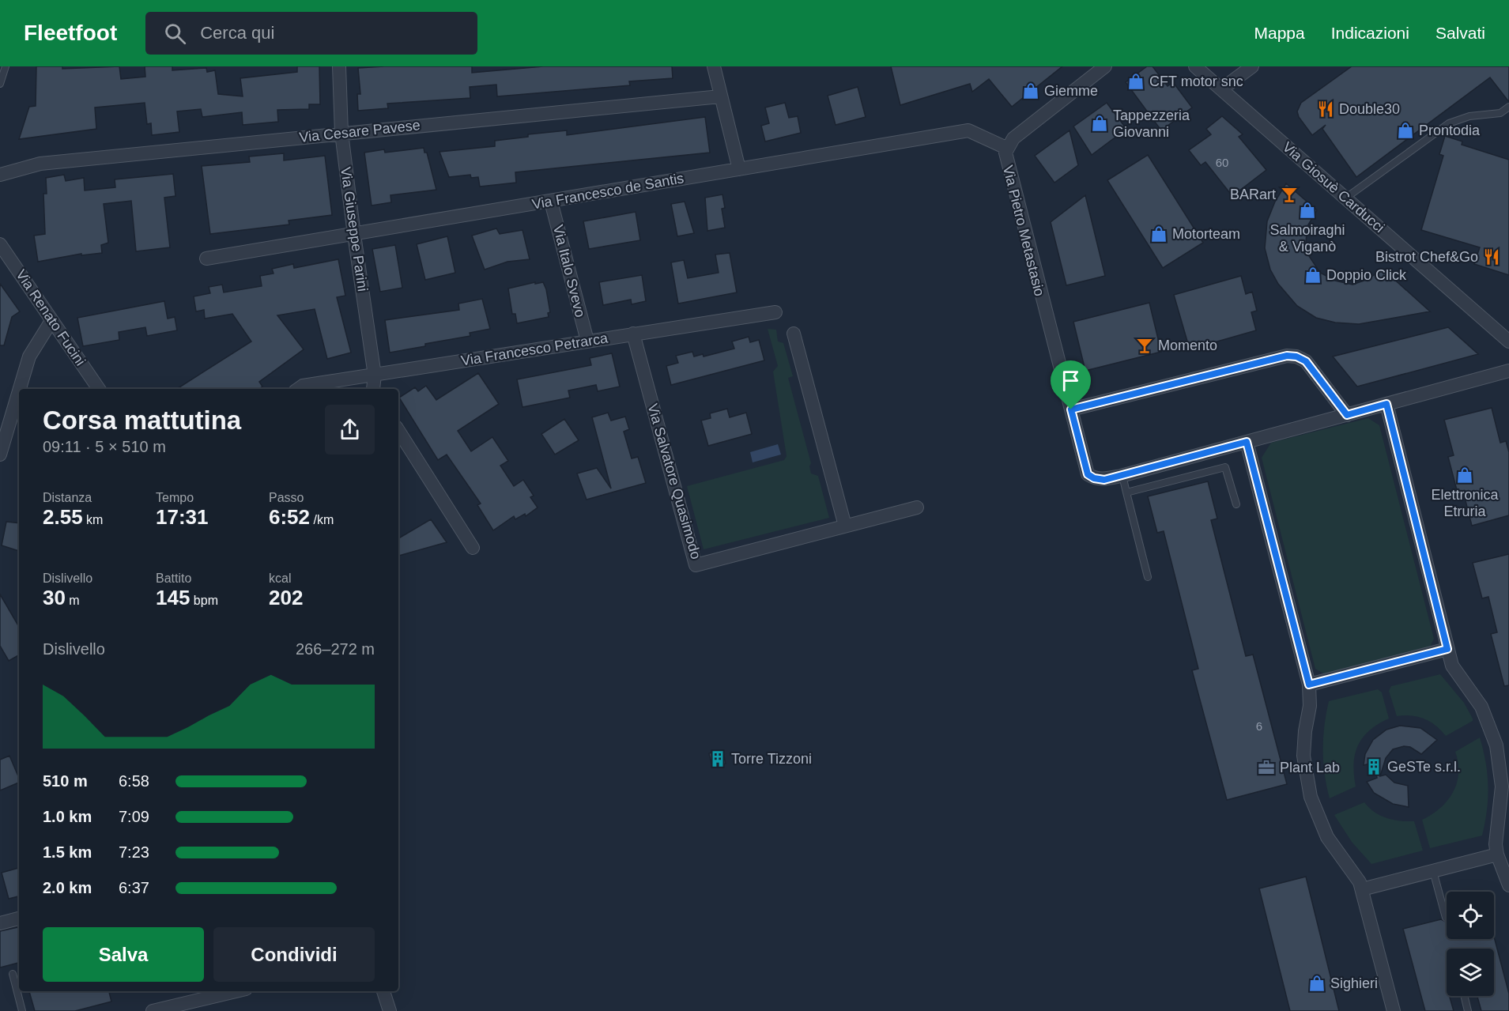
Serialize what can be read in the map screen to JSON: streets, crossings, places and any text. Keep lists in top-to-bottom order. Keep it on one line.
{"streets":{"street":["Via Cesare Pavese","Via Giosuè Carducci","Via Francesco de Santis","Via Giuseppe Parini","Via Pietro Metastasio","Via Italo Svevo","Via Renato Fucini","Via Francesco Petrarca","Via Salvatore Quasimodo"]},"crossings":[["Via Cesare Pavese","Via Giuseppe Parini"],["Via Francesco de Santis","Via Giuseppe Parini"],["Via Francesco de Santis","Via Pietro Metastasio"],["Via Francesco de Santis","Via Italo Svevo"],["Via Giuseppe Parini","Via Francesco Petrarca"],["Via Italo Svevo","Via Francesco Petrarca"],["Via Francesco Petrarca","Via Salvatore Quasimodo"]],"places":{"shop":["CFT motor snc","Giemme","Tappezzeria Giovanni","Prontodia","Salmoiraghi & Viganò","Motorteam","Doppio Click","Elettronica Etruria","Sighieri"],"restaurant":["Double30","Bistrot Chef&Go"],"bar":["BARart","Momento"],"building":["Torre Tizzoni","GeSTe s.r.l."],"office":["Plant Lab"]},"house_numbers":["60","6"],"page":{"header":"Fleetfoot","search":"Cerca qui","nav":["Mappa","Indicazioni","Salvati"],"heading":["Corsa mattutina","09:11 · 5 × 510 m"],"stats":[["Distanza","2.55 km"],["Tempo","17:31"],["Passo","6:52 /km"],["Dislivello","30 m"],["Battito","145 bpm"],["kcal","202"]],"chart":["Dislivello","266–272 m"],"list":[{"name":"510 m","note":"6:58"},{"name":"1.0 km","note":"7:09"},{"name":"1.5 km","note":"7:23"},{"name":"2.0 km","note":"6:37"}],"buttons":["Salva","Condividi"]}}
